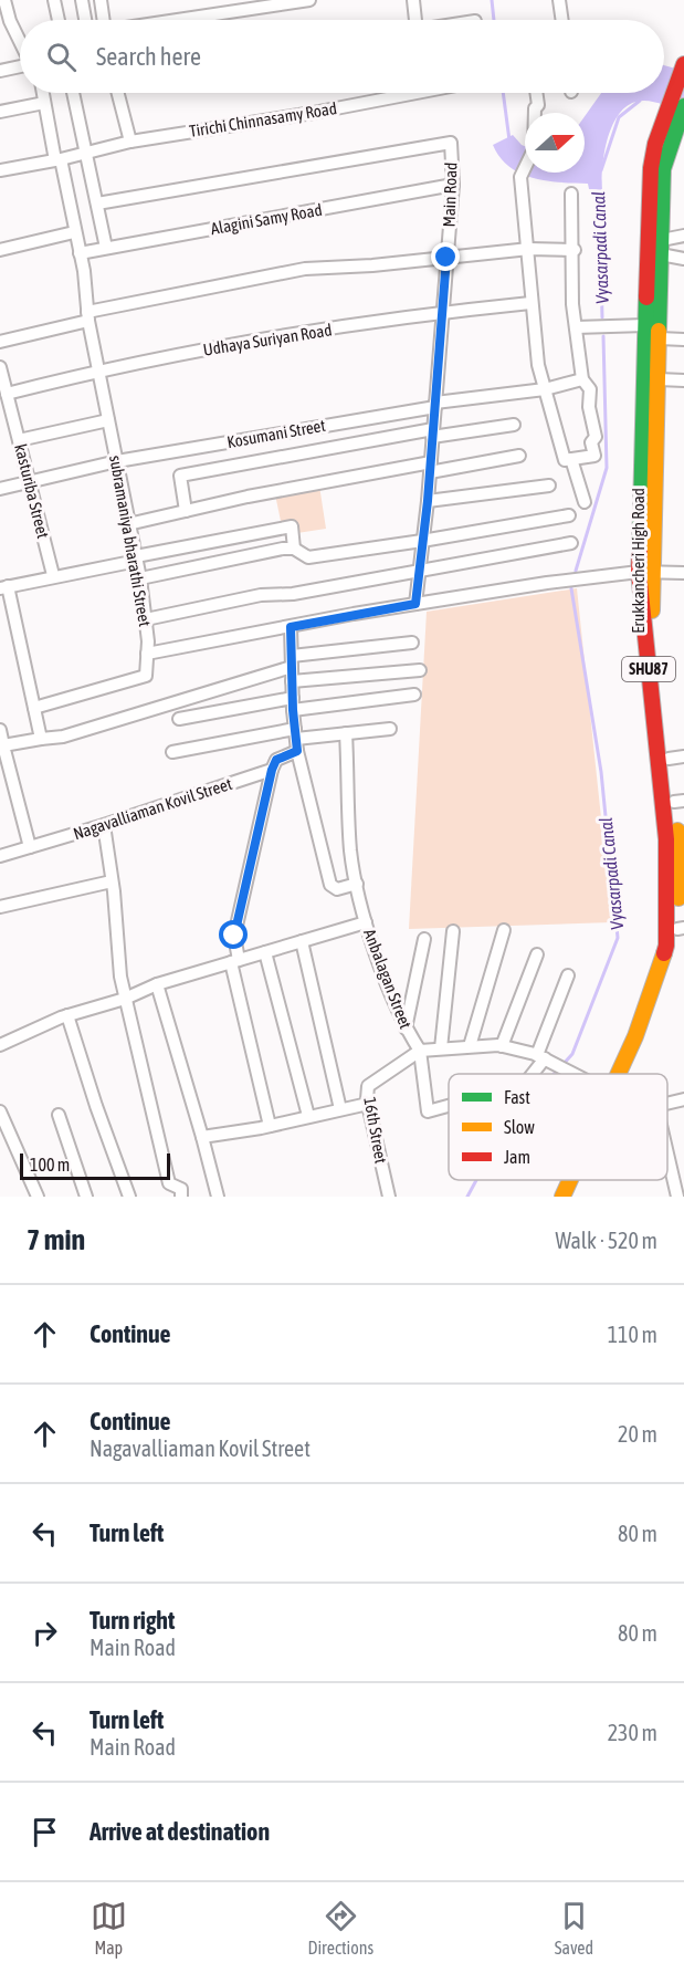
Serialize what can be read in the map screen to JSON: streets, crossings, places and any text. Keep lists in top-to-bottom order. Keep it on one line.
{"streets":{"main road":["Erukkancheri High Road","SHU87"],"street":["Tirichi Chinnasamy Road","Main Road","Alagini Samy Road","Udhaya Suriyan Road","Kosumani Street","kasturiba Street","subramaniya bharathi Street","Nagavalliaman Kovil Street","Anbalagan Street","16th Street"]},"crossings":[["Tirichi Chinnasamy Road","subramaniya bharathi Street"],["Main Road","Alagini Samy Road"],["Main Road","Udhaya Suriyan Road"],["Main Road","Kosumani Street"],["Alagini Samy Road","subramaniya bharathi Street"],["Udhaya Suriyan Road","kasturiba Street"],["Udhaya Suriyan Road","subramaniya bharathi Street"],["Kosumani Street","kasturiba Street"],["Kosumani Street","subramaniya bharathi Street"],["Erukkancheri High Road","SHU87"],["Anbalagan Street","16th Street"]],"water":["Vyasarpadi Canal"],"legend":["Fast","Slow","Jam"],"scale_bar":"100 m","north":"right","page":{"search":"Search here","scale":"100 m","heading":["7 min","Walk · 520 m"],"list":[["Continue","110 m"],["Continue","Nagavalliaman Kovil Street","20 m"],["Turn left","80 m"],["Turn right","Main Road","80 m"],["Turn left","Main Road","230 m"],"Arrive at destination"],"nav":["Map","Directions","Saved"]}}
